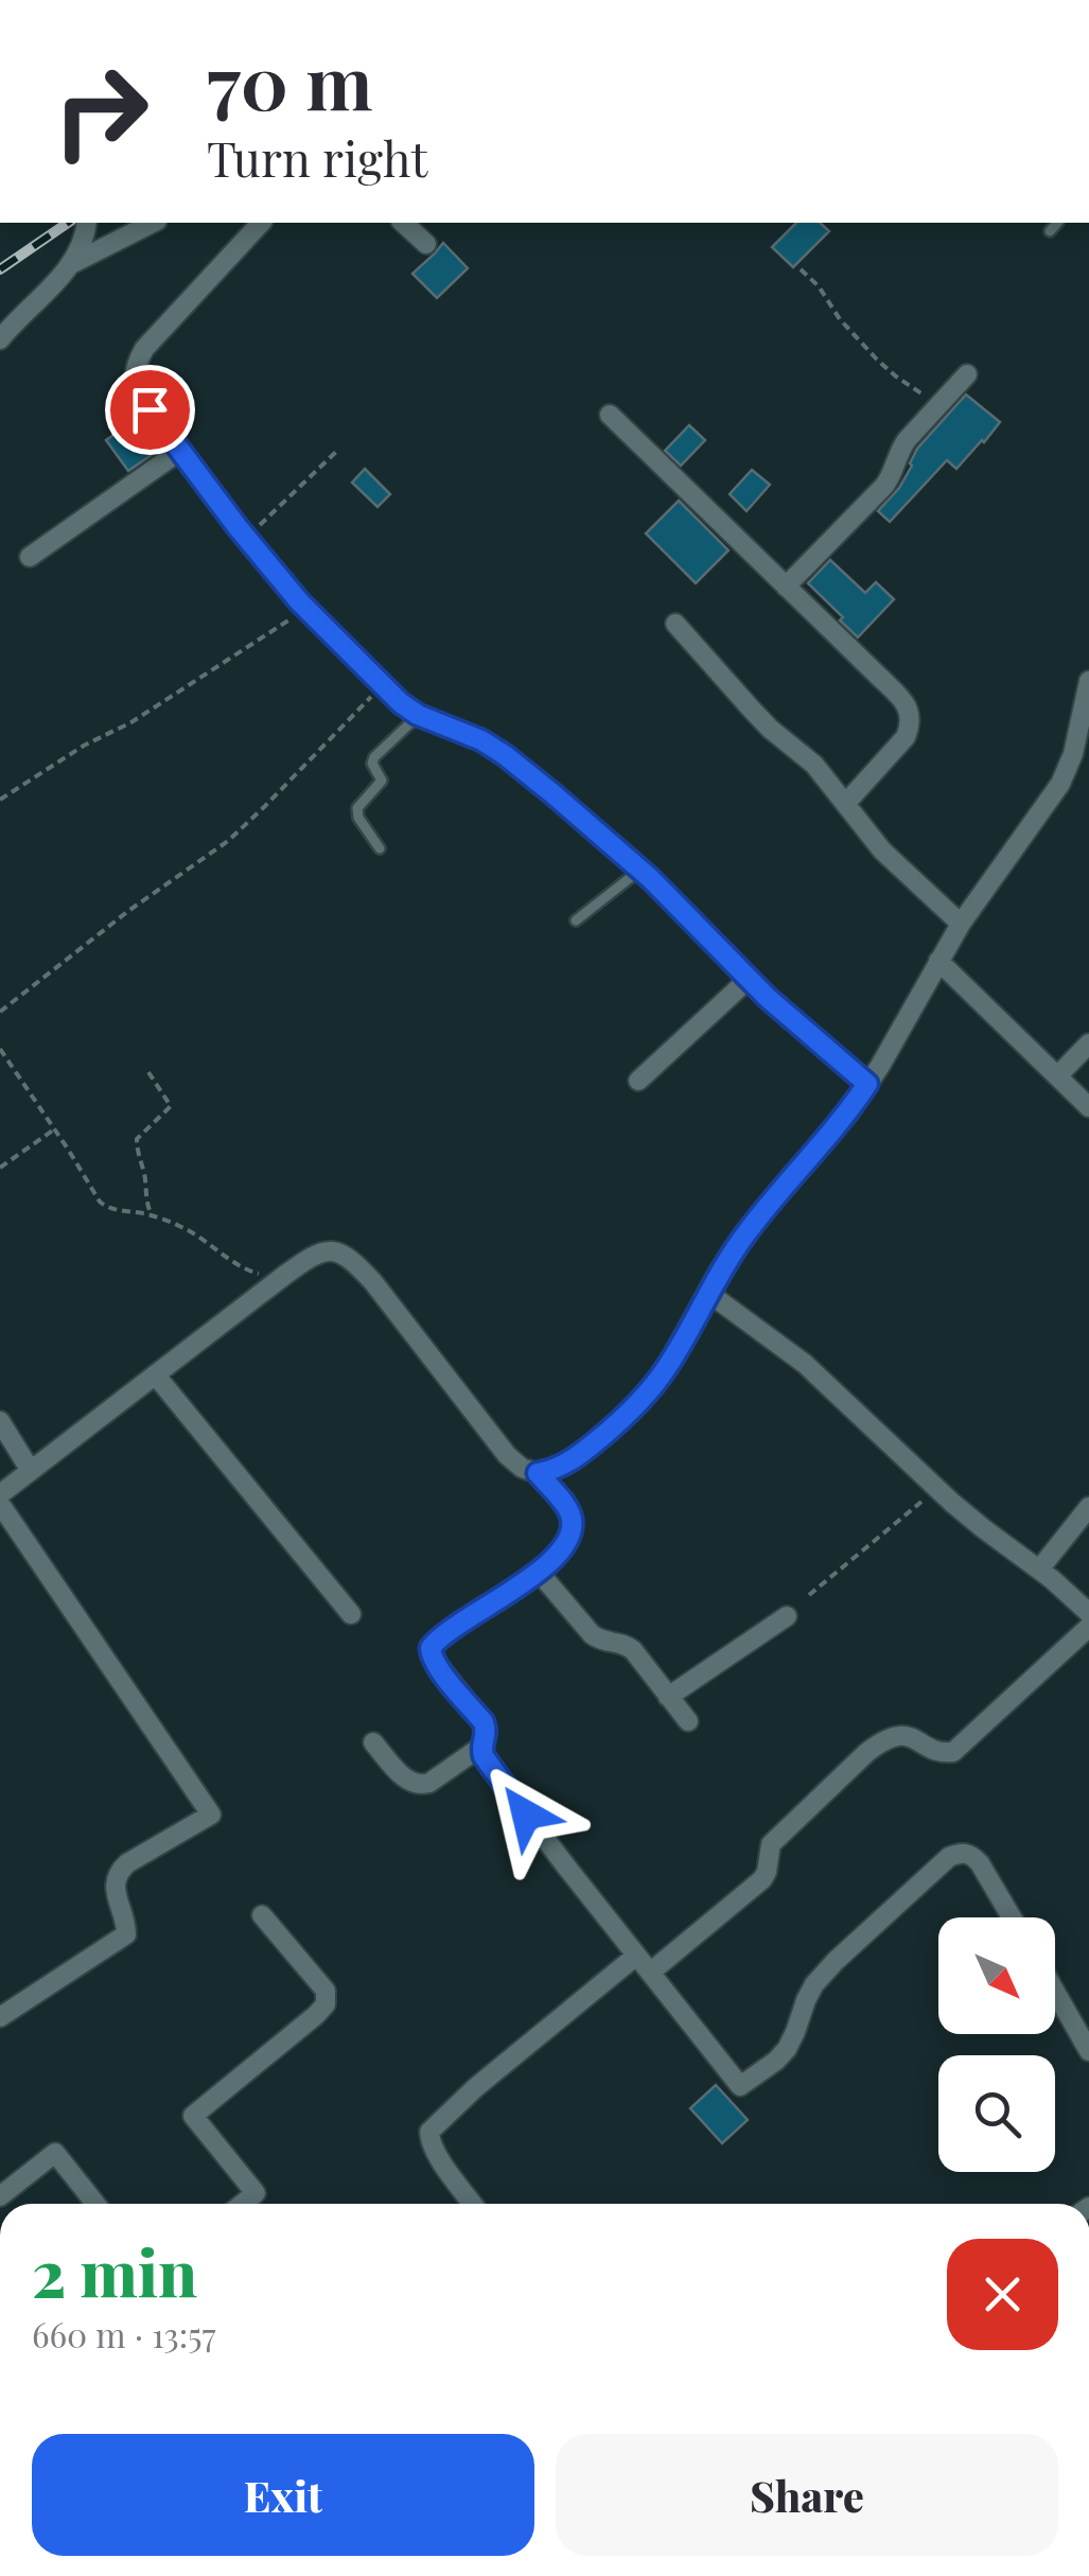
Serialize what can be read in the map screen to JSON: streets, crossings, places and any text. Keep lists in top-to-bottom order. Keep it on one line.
{"north":"bottom right","page":{"turn":["70 m","Turn right"],"heading":["2 min","660 m · 13:57"],"buttons":["Exit","Share"]}}
